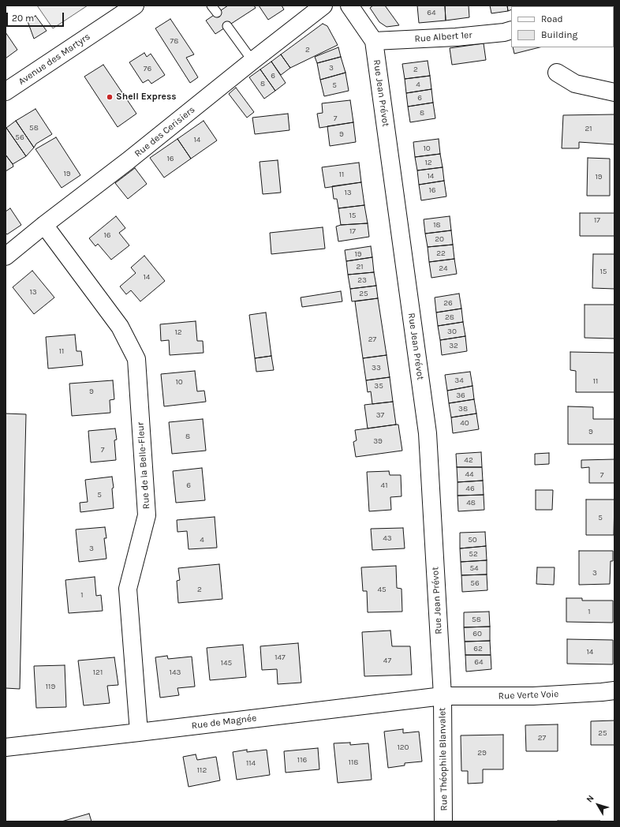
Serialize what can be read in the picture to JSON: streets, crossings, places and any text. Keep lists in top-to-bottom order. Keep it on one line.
{"streets":{"street":["Rue Albert 1er","Avenue des Martyrs","Rue Jean Prévot","Rue des Cerisiers","Rue de la Belle-Fleur","Rue Verte Voie","Rue de Magnée","Rue Théophile Blanvalet"]},"crossings":[["Rue Albert 1er","Rue Jean Prévot"],["Rue Jean Prévot","Rue Verte Voie"],["Rue Jean Prévot","Rue de Magnée"],["Rue Jean Prévot","Rue Théophile Blanvalet"],["Rue des Cerisiers","Rue de la Belle-Fleur"],["Rue de la Belle-Fleur","Rue de Magnée"],["Rue Verte Voie","Rue de Magnée"],["Rue Verte Voie","Rue Théophile Blanvalet"],["Rue de Magnée","Rue Théophile Blanvalet"]],"places":["Shell Express"],"house_numbers":["64","78","2","3","76","2","6","8","4","5","6","8","7","58","21","9","56","14","10","16","12","19","11","14","19","16","13","15","17","18","17","16","20","22","19","21","24","15","14","23","13","25","26","28","30","12","27","32","11","33","34","11","10","35","9","36","38","37","40","9","8","39","7","42","44","7","6","41","46","5","48","5","43","4","50","3","52","54","3","56","2","45","1","1","58","60","62","14","147","47","64","145","121","143","119","25","27","120","29","116","118","114","112"],"legend":["Road","Building"],"scale_bar":"20 m","north":"top left"}
